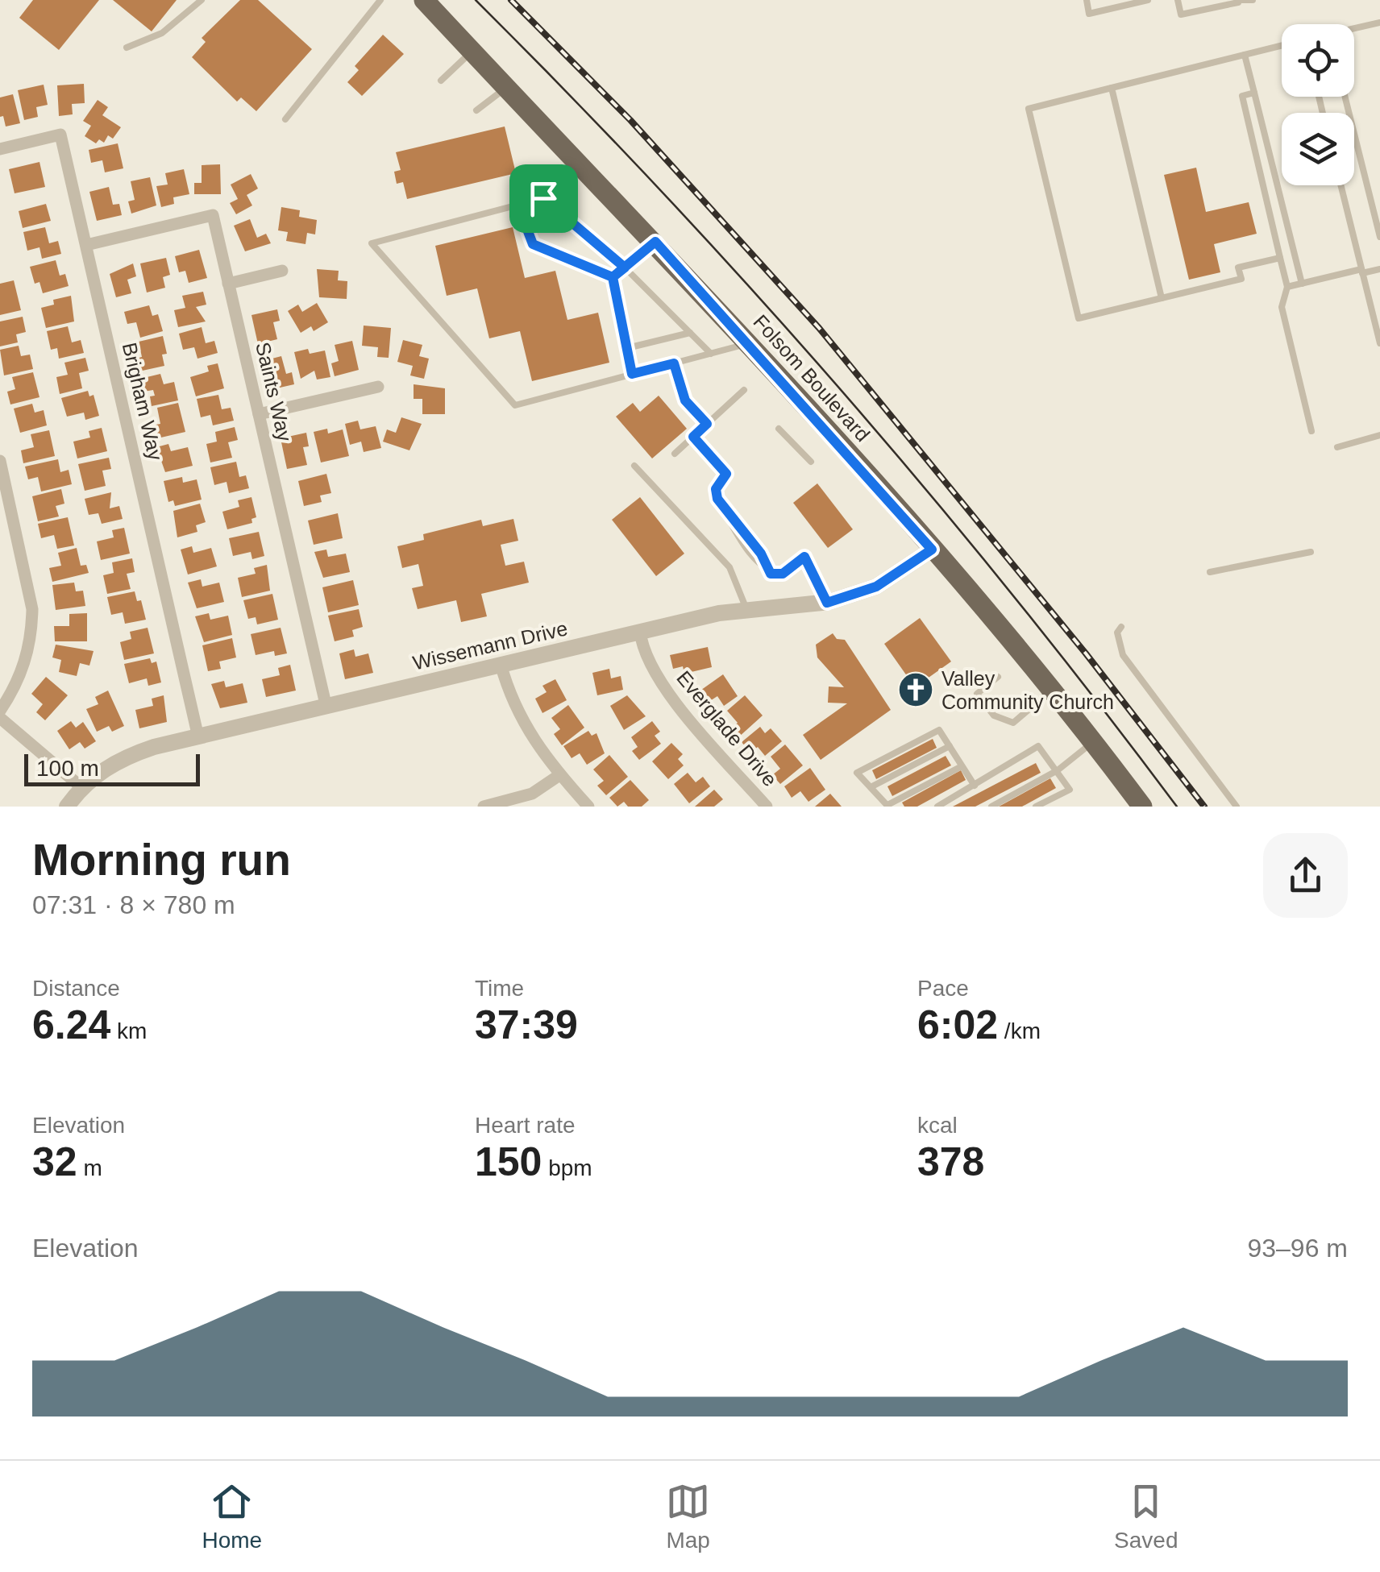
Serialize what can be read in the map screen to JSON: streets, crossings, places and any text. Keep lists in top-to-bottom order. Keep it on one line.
{"streets":{"main road":["Folsom Boulevard"],"street":["Saints Way","Brigham Way","Wissemann Drive","Everglade Drive"]},"crossings":[["Folsom Boulevard","Wissemann Drive"],["Saints Way","Brigham Way"],["Saints Way","Wissemann Drive"],["Brigham Way","Wissemann Drive"],["Wissemann Drive","Everglade Drive"]],"places":{"church":["Valley Community Church"]},"scale_bar":"100 m","page":{"scale":"100 m","heading":["Morning run","07:31 · 8 × 780 m"],"stats":[["Distance","6.24 km"],["Time","37:39"],["Pace","6:02 /km"],["Elevation","32 m"],["Heart rate","150 bpm"],["kcal","378"]],"chart":["Elevation","93–96 m"],"tabs":["Home","Map","Saved"]}}
